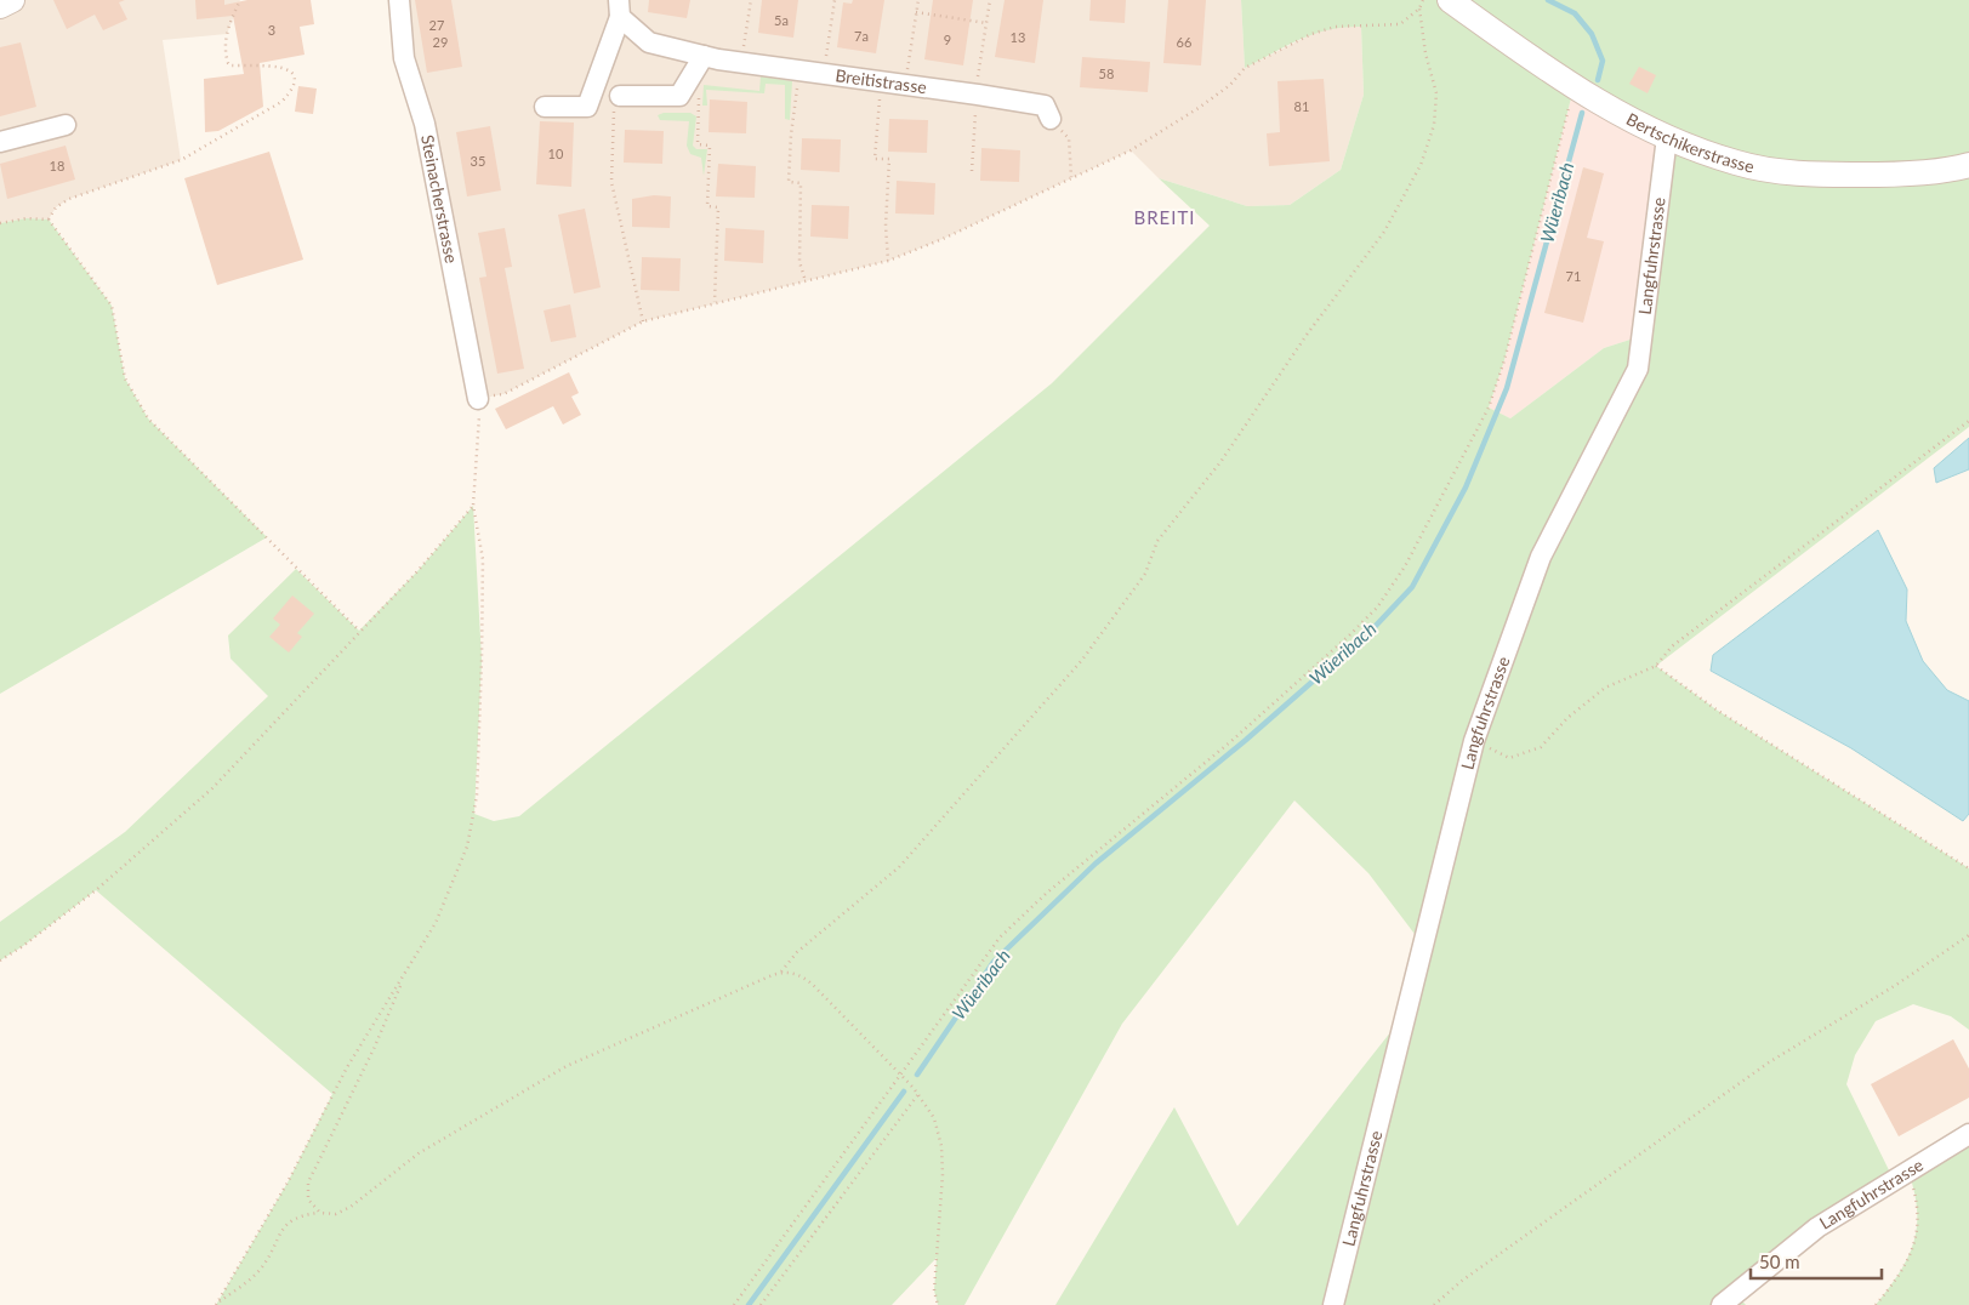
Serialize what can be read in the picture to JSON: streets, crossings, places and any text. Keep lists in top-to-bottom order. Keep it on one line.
{"streets":{"street":["Breitistrasse","Bertschikerstrasse","Steinacherstrasse","Langfuhrstrasse"]},"crossings":[["Bertschikerstrasse","Langfuhrstrasse"]],"districts":["BREITI"],"water":["Wüeribach"],"house_numbers":["5a","27","3","7a","13","9","29","66","58","81","10","35","18","71"],"scale_bar":"50 m"}
